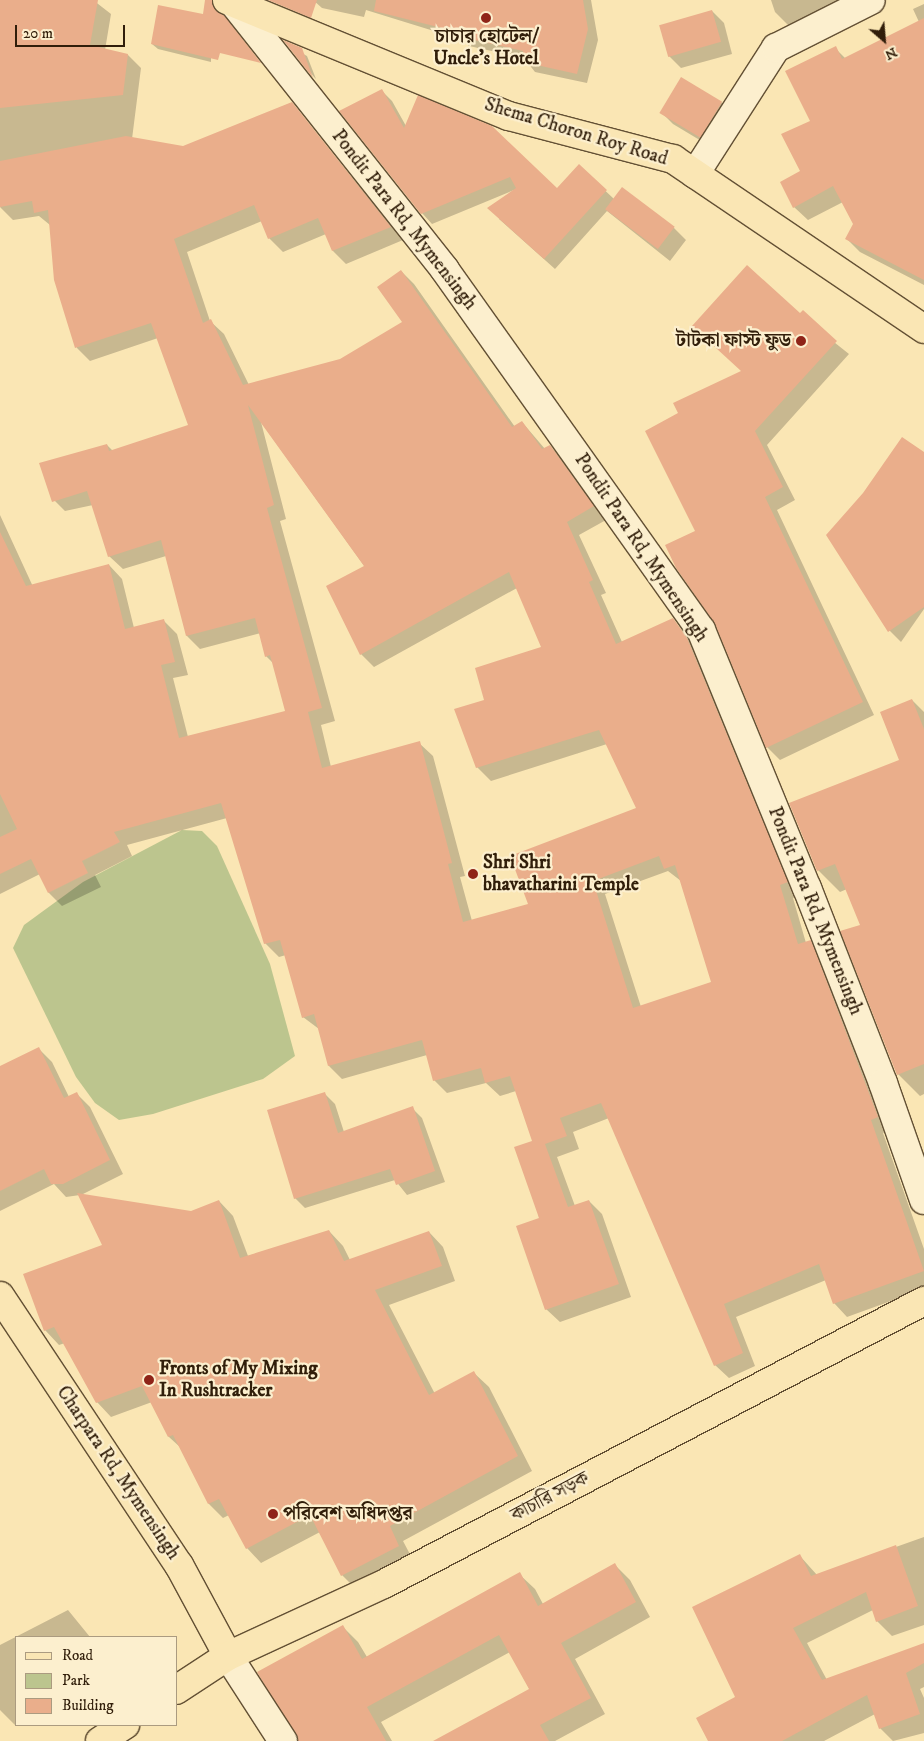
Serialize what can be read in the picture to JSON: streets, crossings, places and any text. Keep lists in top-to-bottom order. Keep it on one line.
{"streets":{"main road":["Shema Choron Roy Road","Charpara Rd, Mymensingh","কাচারি সড়ক"],"street":["Pondit Para Rd, Mymensingh"]},"crossings":[["Shema Choron Roy Road","Pondit Para Rd, Mymensingh"],["Charpara Rd, Mymensingh","কাচারি সড়ক"]],"places":["চাচার হোটেল/ Uncle's Hotel","টাটকা ফাস্ট ফুড","Shri Shri bhavatharini Temple","Fronts of My Mixing In Rushtracker","পরিবেশ অধিদপ্তর"],"legend":["Road","Park","Building"],"scale_bar":"20 m","north":"bottom right"}
